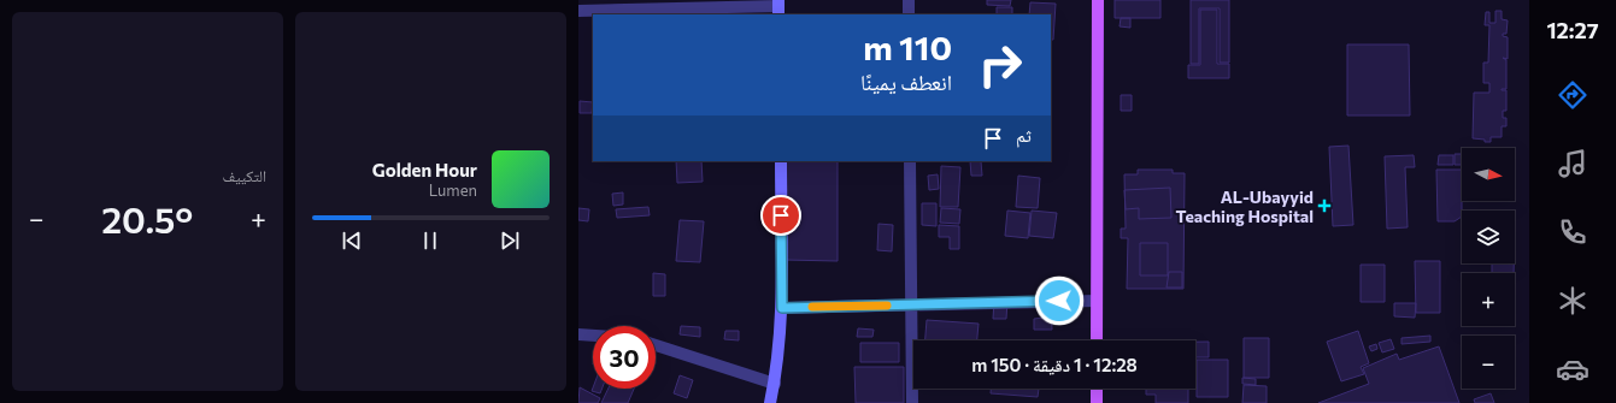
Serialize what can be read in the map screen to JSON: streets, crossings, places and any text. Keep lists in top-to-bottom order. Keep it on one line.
{"places":{"health":["AL-Ubayyid Teaching Hospital"]},"north":"right","page":{"tabs":"12:27","tile":"التكييف","turn":["110 m","انعطف يمينًا"],"then":"ثم","map_buttons":["+","−"],"song":["Golden Hour","Lumen"],"heat":["−","20.5°","+"],"limit":"30","trip":"12:28 · 1 دقيقة · 150 m"}}
